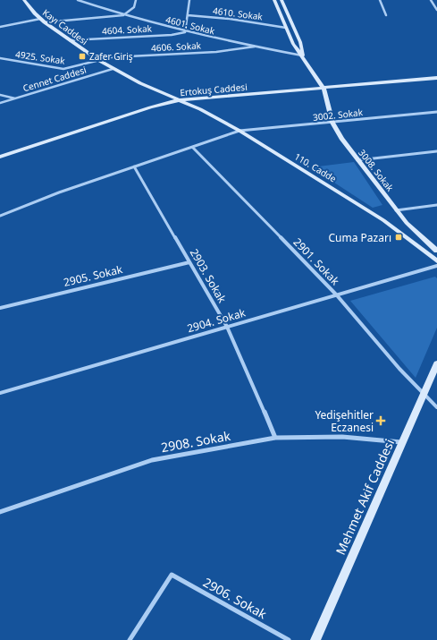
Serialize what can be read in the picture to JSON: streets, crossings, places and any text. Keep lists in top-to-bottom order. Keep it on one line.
{"streets":{"street":["4610. Sokak","4601. Sokak","Kayı Caddesi","4604. Sokak","4606. Sokak","4925. Sokak","Cennet Caddesi","Ertokuş Caddesi","3002. Sokak","110. Cadde","3008. Sokak","2901. Sokak","2905. Sokak","2903. Sokak","2904. Sokak","2908. Sokak","Mehmet Akif Caddesi","2906. Sokak"]},"crossings":[["4601. Sokak","4604. Sokak"],["4601. Sokak","4606. Sokak"],["4601. Sokak","3008. Sokak"],["Kayı Caddesi","4604. Sokak"],["Kayı Caddesi","4606. Sokak"],["Kayı Caddesi","4925. Sokak"],["Kayı Caddesi","Cennet Caddesi"],["Kayı Caddesi","Ertokuş Caddesi"],["Kayı Caddesi","110. Cadde"],["4606. Sokak","4925. Sokak"],["Ertokuş Caddesi","110. Cadde"],["Ertokuş Caddesi","3008. Sokak"],["3002. Sokak","110. Cadde"],["3002. Sokak","3008. Sokak"],["3002. Sokak","2901. Sokak"],["3002. Sokak","2903. Sokak"],["2901. Sokak","2904. Sokak"],["2901. Sokak","Mehmet Akif Caddesi"],["2905. Sokak","2903. Sokak"],["2903. Sokak","2904. Sokak"],["2903. Sokak","2908. Sokak"],["2908. Sokak","Mehmet Akif Caddesi"]],"places":{"transit":["Zafer Giriş","Cuma Pazarı"],"health":["Yedişehitler Eczanesi"]}}
